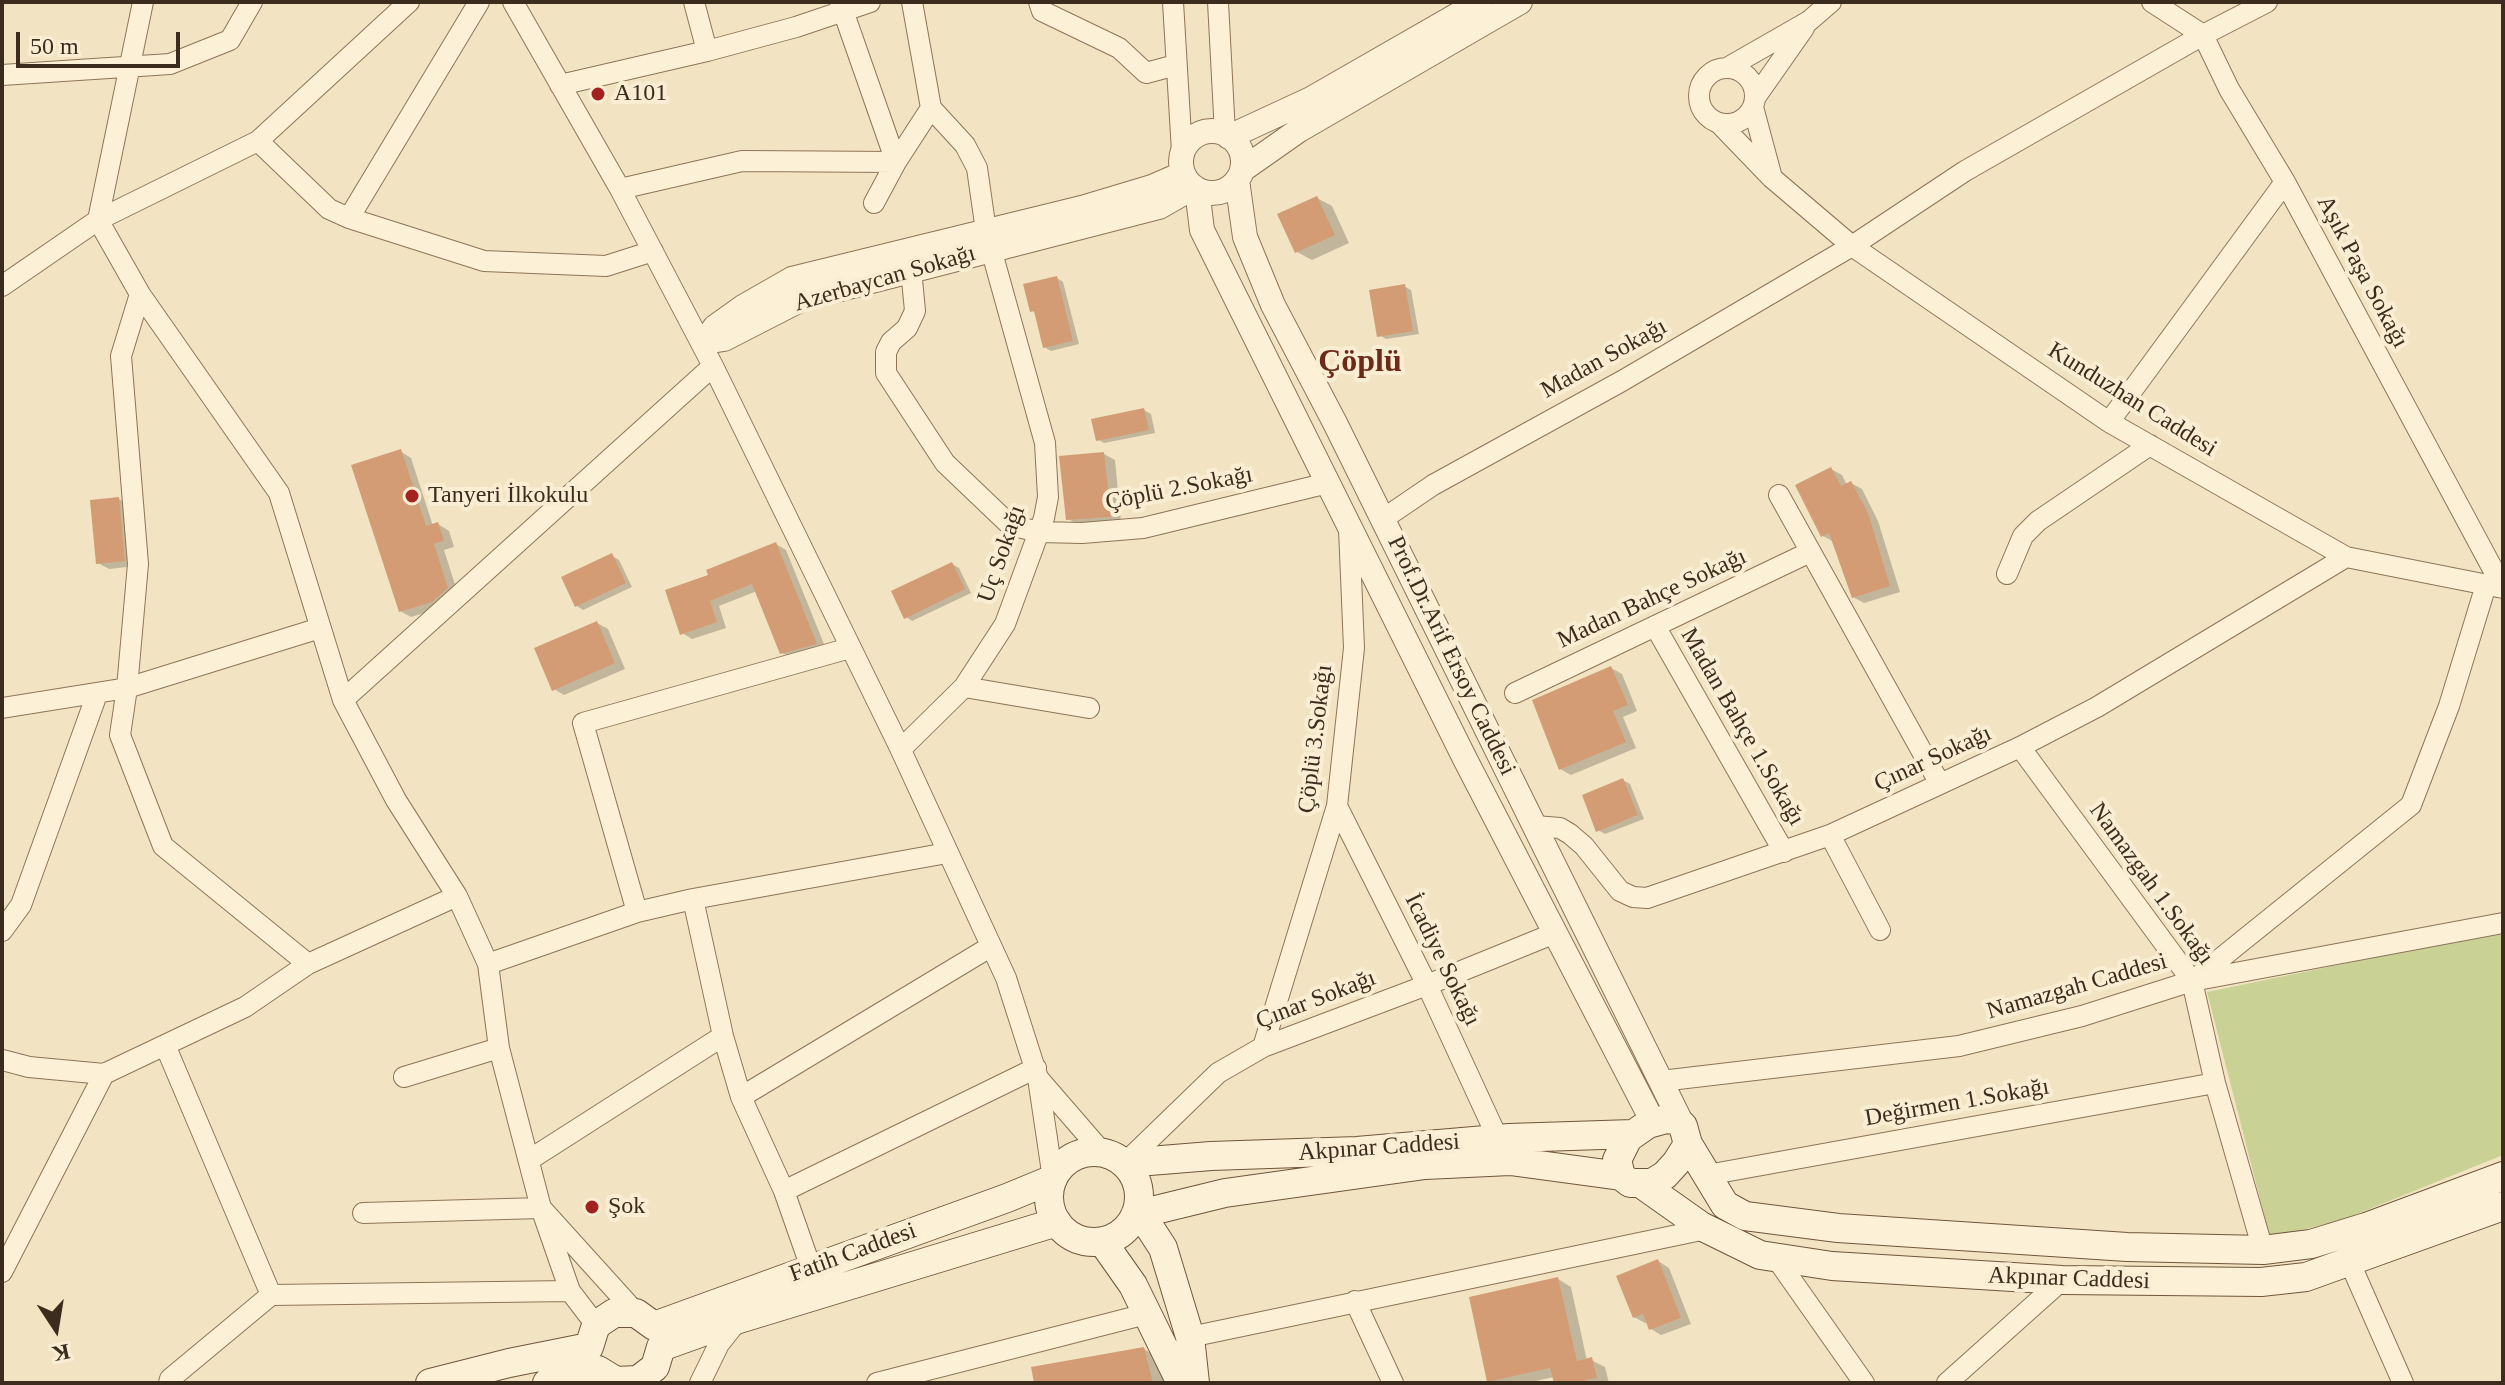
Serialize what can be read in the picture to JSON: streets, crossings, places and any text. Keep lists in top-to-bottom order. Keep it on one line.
{"streets":{"main road":["Akpınar Caddesi","Fatih Caddesi"],"street":["Aşık Paşa Sokağı","Azerbaycan Sokağı","Madan Sokağı","Kunduzhan Caddesi","Çöplü 2.Sokağı","Uç Sokağı","Madan Bahçe Sokağı","Prof.Dr.Arif Ersoy Caddesi","Madan Bahçe 1.Sokağı","Çöplü 3.Sokağı","Çınar Sokağı","Namazgah 1.Sokağı","İcadiye Sokağı","Namazgah Caddesi","Değirmen 1.Sokağı"]},"crossings":[["Aşık Paşa Sokağı","Madan Sokağı"],["Aşık Paşa Sokağı","Kunduzhan Caddesi"],["Azerbaycan Sokağı","Çöplü 2.Sokağı"],["Azerbaycan Sokağı","Uç Sokağı"],["Azerbaycan Sokağı","Prof.Dr.Arif Ersoy Caddesi"],["Madan Sokağı","Kunduzhan Caddesi"],["Madan Sokağı","Prof.Dr.Arif Ersoy Caddesi"],["Kunduzhan Caddesi","Çınar Sokağı"],["Çöplü 2.Sokağı","Uç Sokağı"],["Çöplü 2.Sokağı","Prof.Dr.Arif Ersoy Caddesi"],["Madan Bahçe Sokağı","Madan Bahçe 1.Sokağı"],["Prof.Dr.Arif Ersoy Caddesi","Çöplü 3.Sokağı"],["Prof.Dr.Arif Ersoy Caddesi","Çınar Sokağı"],["Prof.Dr.Arif Ersoy Caddesi","Namazgah Caddesi"],["Prof.Dr.Arif Ersoy Caddesi","Akpınar Caddesi"],["Madan Bahçe 1.Sokağı","Çınar Sokağı"],["Çöplü 3.Sokağı","Çınar Sokağı"],["Çöplü 3.Sokağı","İcadiye Sokağı"],["Çınar Sokağı","Namazgah 1.Sokağı"],["Çınar Sokağı","İcadiye Sokağı"],["Çınar Sokağı","Akpınar Caddesi"],["Çınar Sokağı","Fatih Caddesi"],["Namazgah 1.Sokağı","Namazgah Caddesi"],["Namazgah 1.Sokağı","Değirmen 1.Sokağı"],["Namazgah 1.Sokağı","Akpınar Caddesi"],["İcadiye Sokağı","Akpınar Caddesi"],["Değirmen 1.Sokağı","Akpınar Caddesi"],["Akpınar Caddesi","Fatih Caddesi"]],"districts":["Çöplü"],"places":["A101","Tanyeri İlkokulu","Şok"],"scale_bar":"50 m","north":"bottom"}
